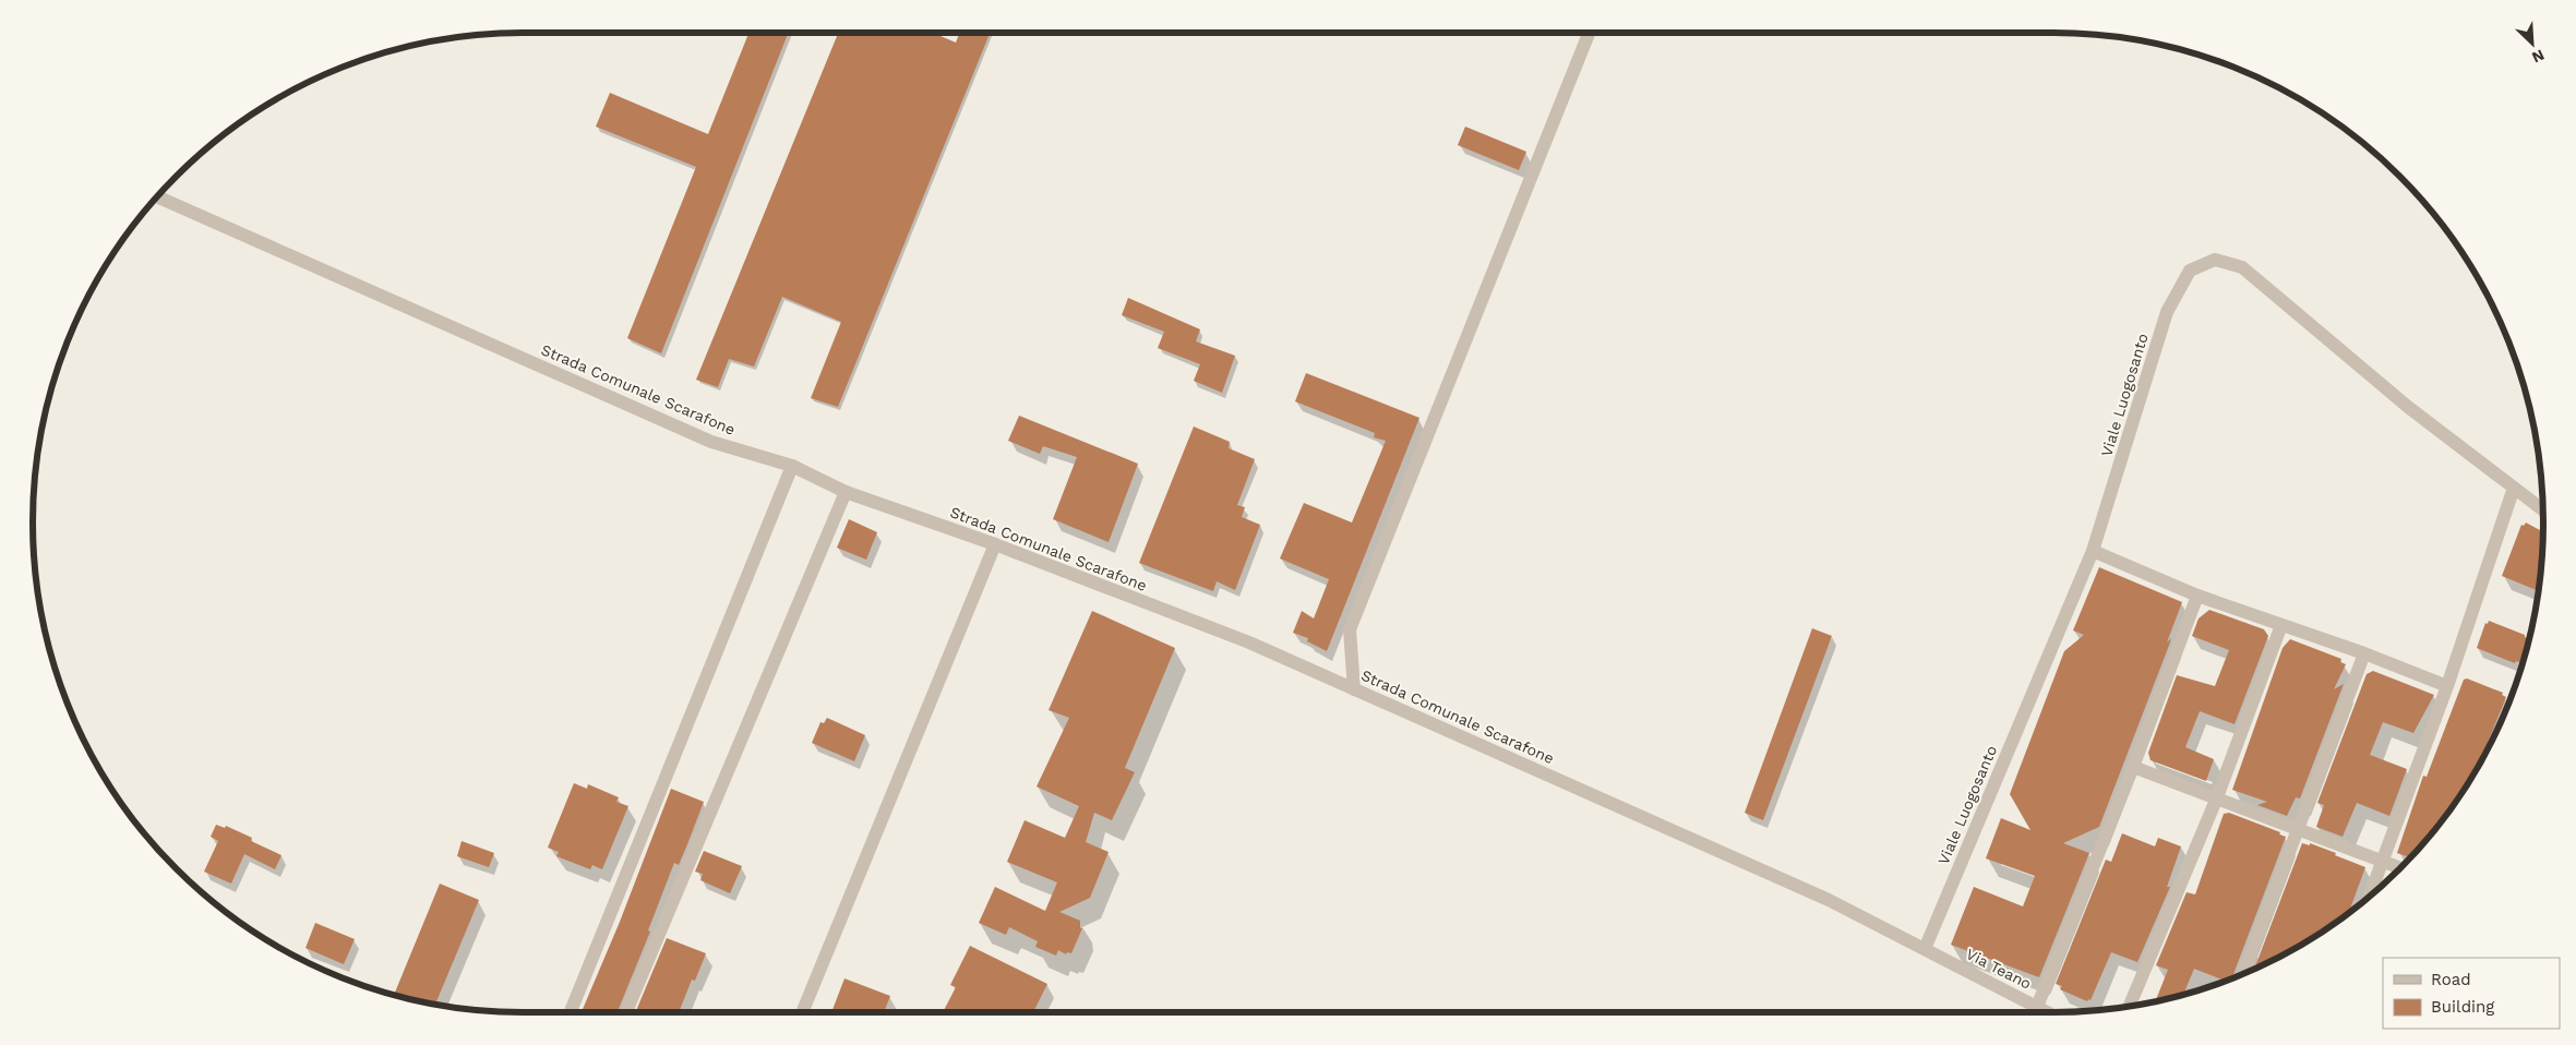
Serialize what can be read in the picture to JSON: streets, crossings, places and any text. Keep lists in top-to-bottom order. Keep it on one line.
{"streets":{"street":["Strada Comunale Scarafone","Viale Luogosanto","Via Teano"]},"crossings":[["Strada Comunale Scarafone","Viale Luogosanto"],["Strada Comunale Scarafone","Via Teano"],["Viale Luogosanto","Via Teano"]],"legend":["Road","Building"],"north":"bottom right"}
